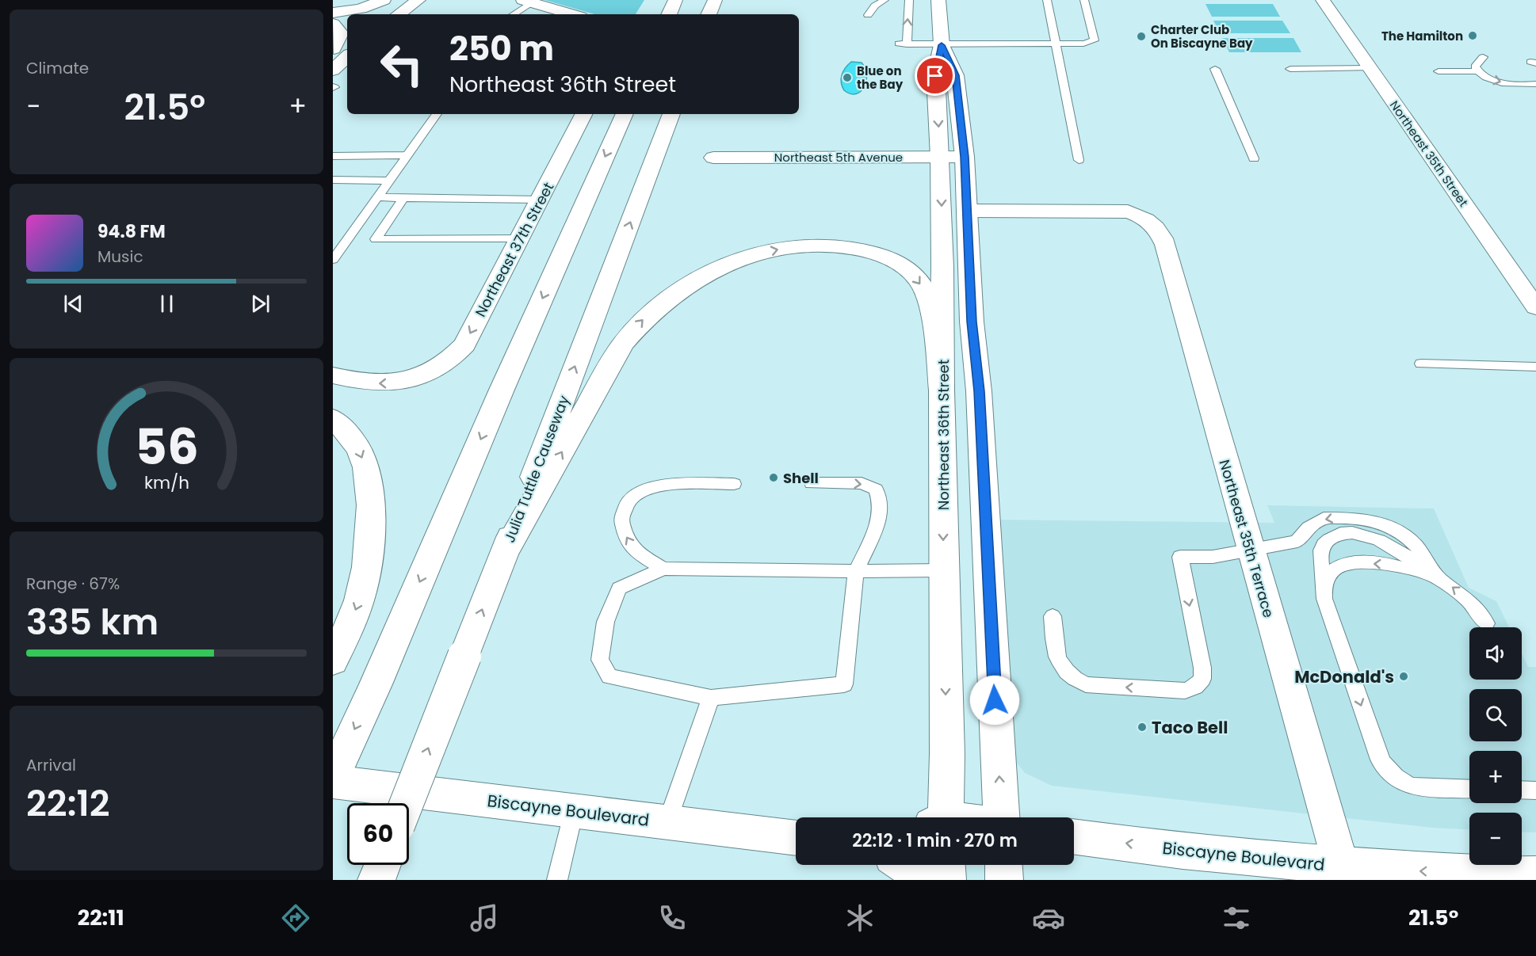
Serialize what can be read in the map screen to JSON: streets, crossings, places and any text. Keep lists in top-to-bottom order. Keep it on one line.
{"streets":{"main road":["Northeast 35th Street","Northeast 5th Avenue","Northeast 37th Street","Northeast 36th Street","Julia Tuttle Causeway","Northeast 35th Terrace","Biscayne Boulevard"]},"crossings":[["Northeast 5th Avenue","Northeast 36th Street"],["Northeast 36th Street","Northeast 35th Terrace"],["Northeast 35th Terrace","Biscayne Boulevard"]],"one_way":["Northeast 37th Street","Biscayne Boulevard"],"places":["The Hamilton","Charter Club On Biscayne Bay","Blue on the Bay","Shell","McDonald's","Taco Bell"],"page":{"tile":["Climate",["Range · 67%","335 km"],["Arrival","22:12"]],"turn":["250 m","Northeast 36th Street"],"heat":["−","21.5°","+"],"song":["94.8 FM","Music"],"map_buttons":["+","−"],"limit":"60","trip":"22:12 · 1 min · 270 m","tabs":["22:11","21.5°"],"gauge":["56","km/h"]}}
